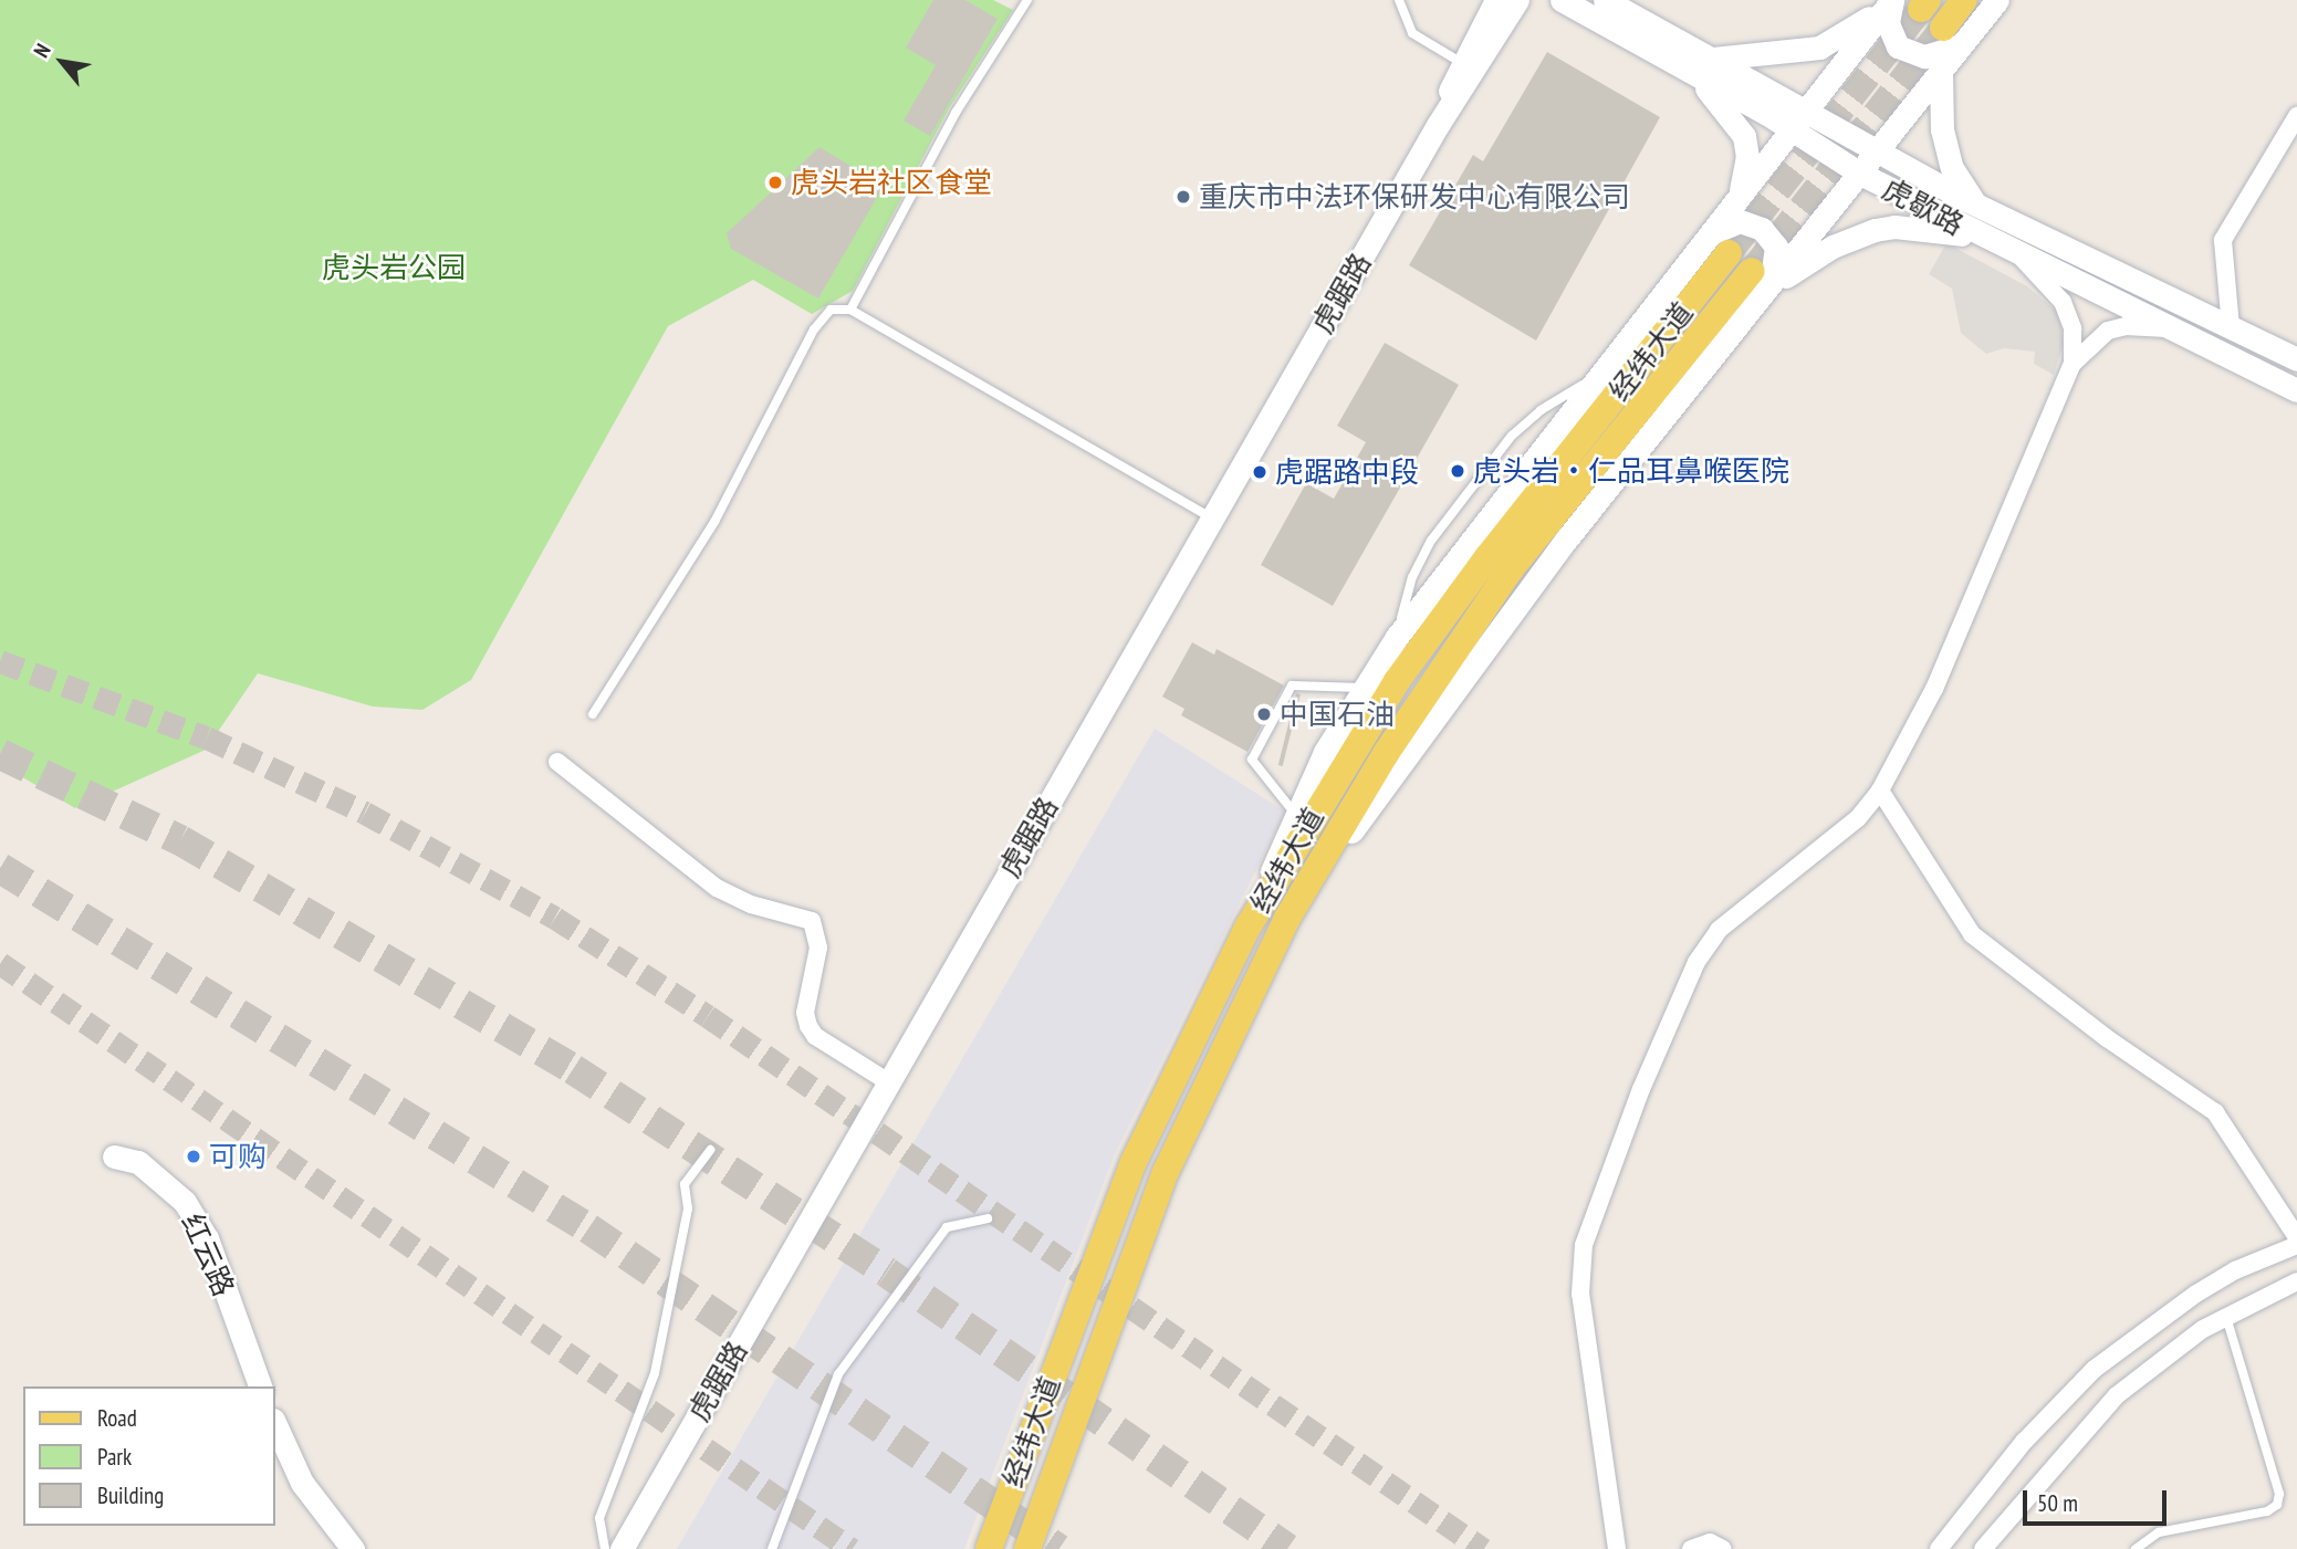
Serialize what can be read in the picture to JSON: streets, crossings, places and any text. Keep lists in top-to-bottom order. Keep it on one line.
{"streets":{"main road":["经纬大道"],"street":["虎歇路","虎踞路","红云路"]},"parks":["虎头岩公园"],"places":["虎头岩社区食堂","重庆市中法环保研发中心有限公司","虎头岩‧仁品耳鼻喉医院","虎踞路中段","中国石油","可购"],"legend":["Road","Park","Building"],"scale_bar":"50 m","north":"top left"}
